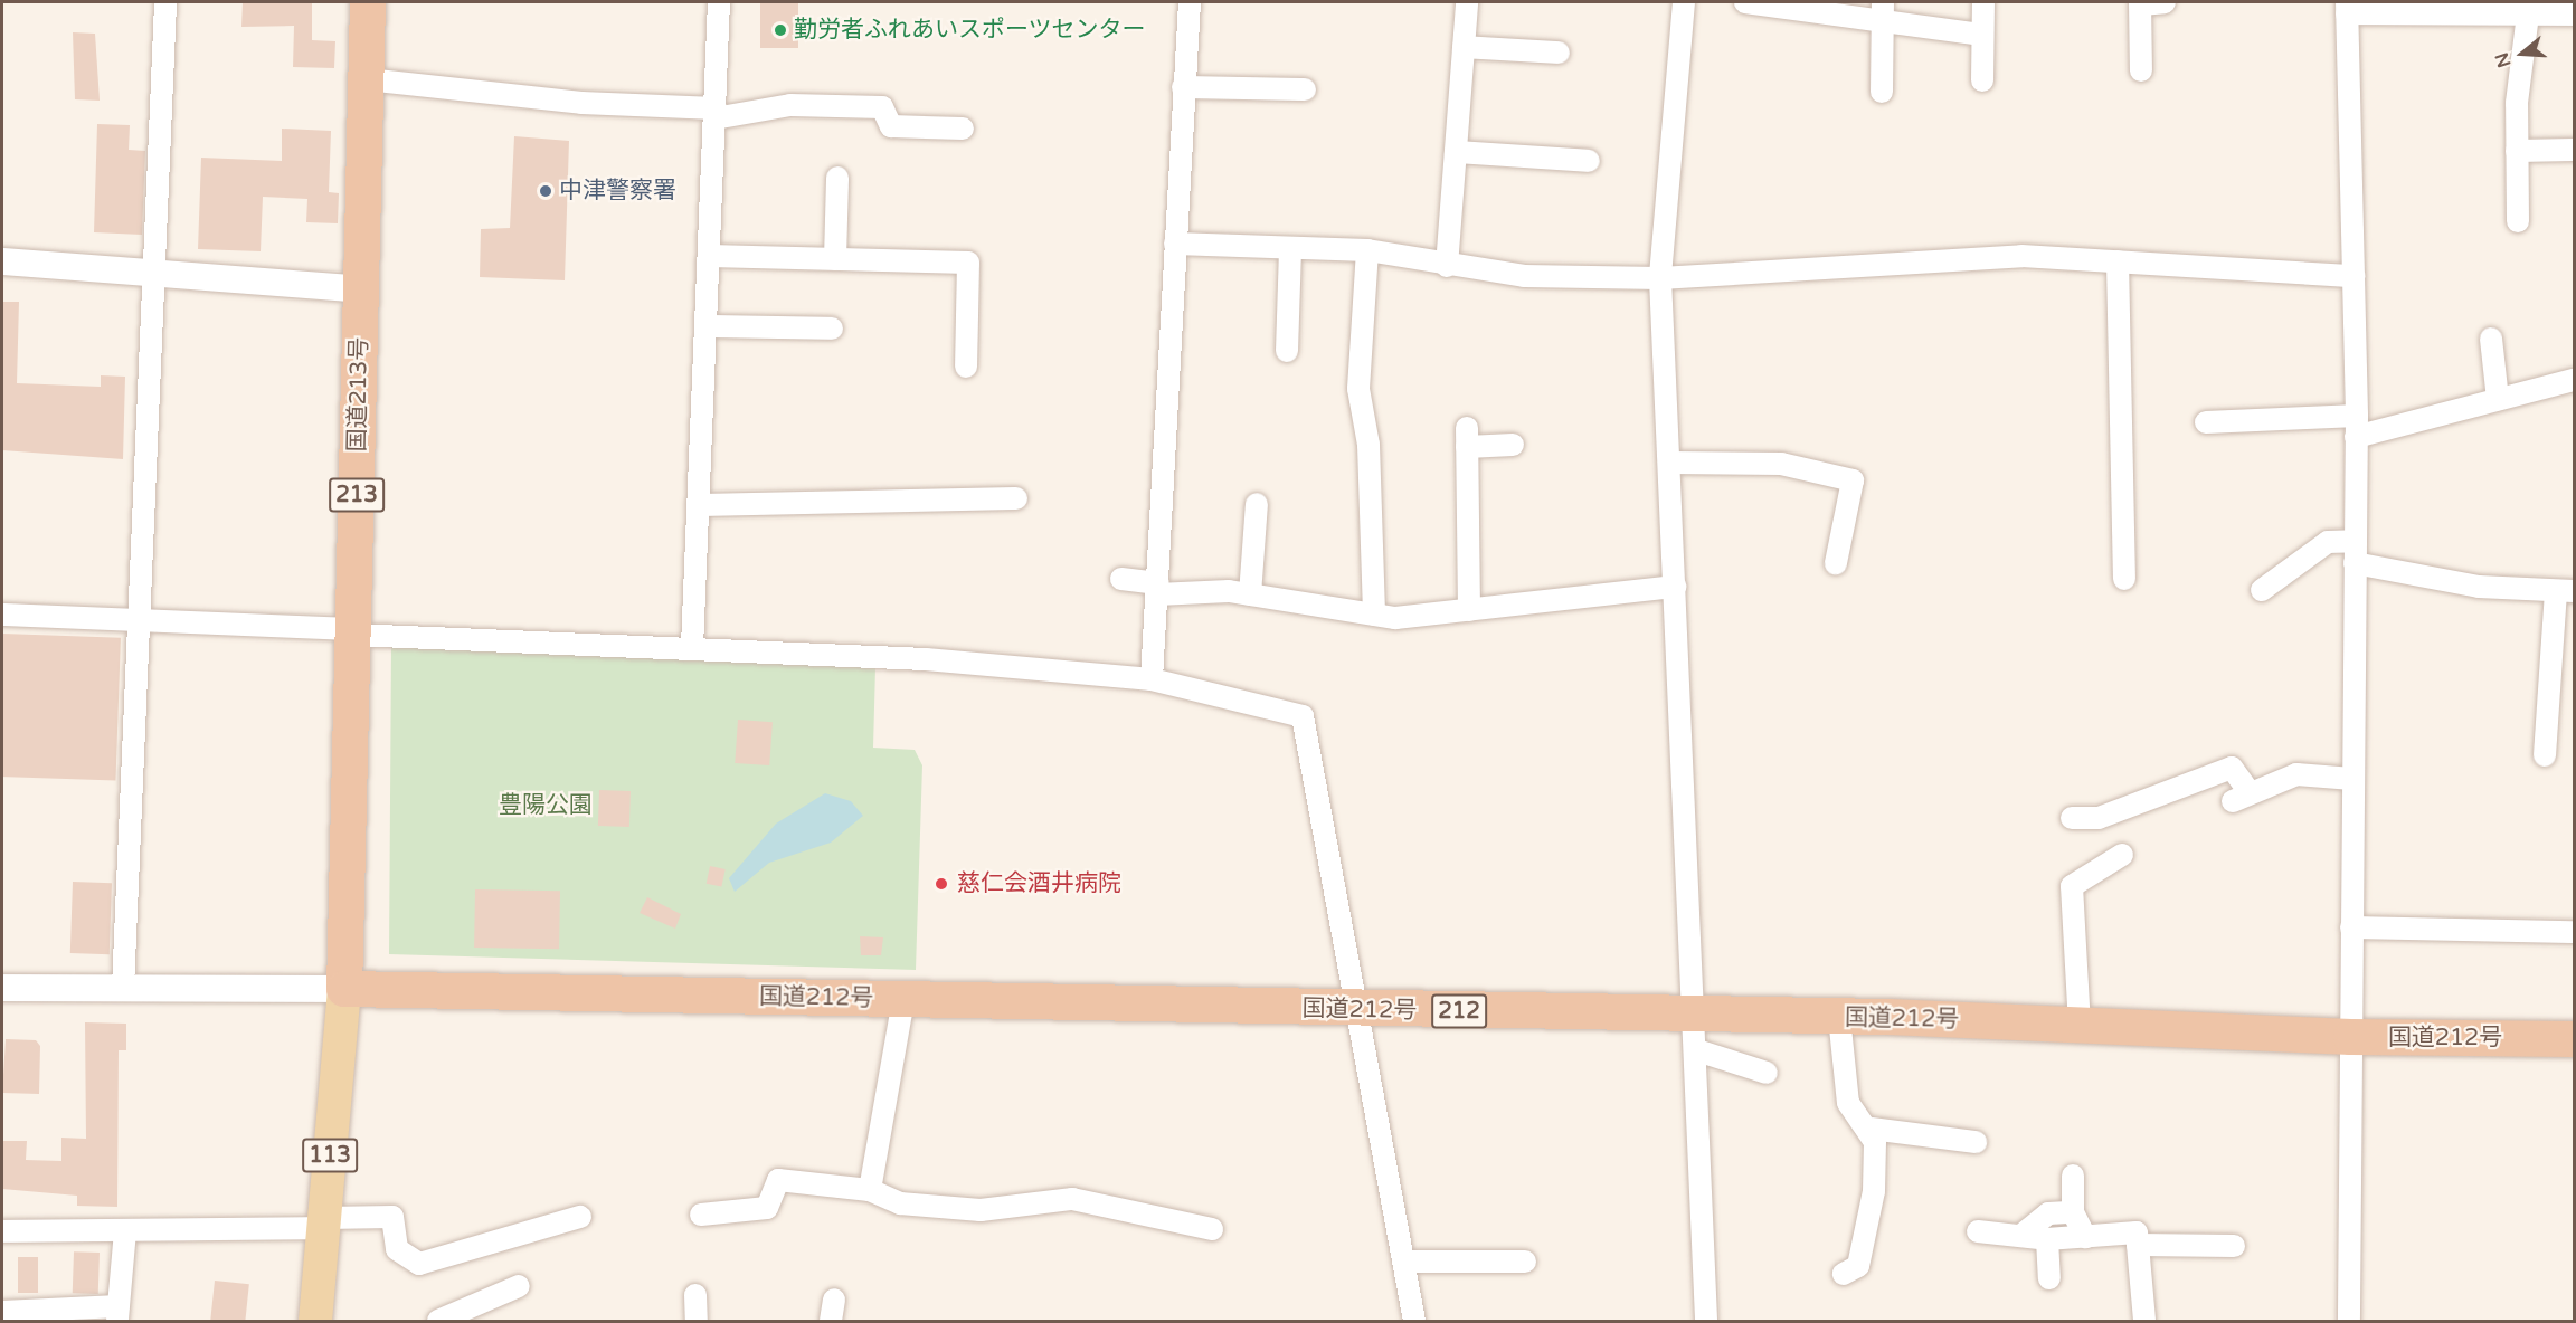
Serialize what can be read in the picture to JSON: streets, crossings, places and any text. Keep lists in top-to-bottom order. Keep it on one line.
{"streets":{"highway":["国道213号","213","国道212号","212"],"main road":["113"]},"crossings":[["国道213号","国道212号"],["国道213号","113"],["国道212号","113"]],"parks":["豊陽公園"],"places":["勤労者ふれあいスポーツセンター","中津警察署","慈仁会酒井病院"],"north":"left"}
